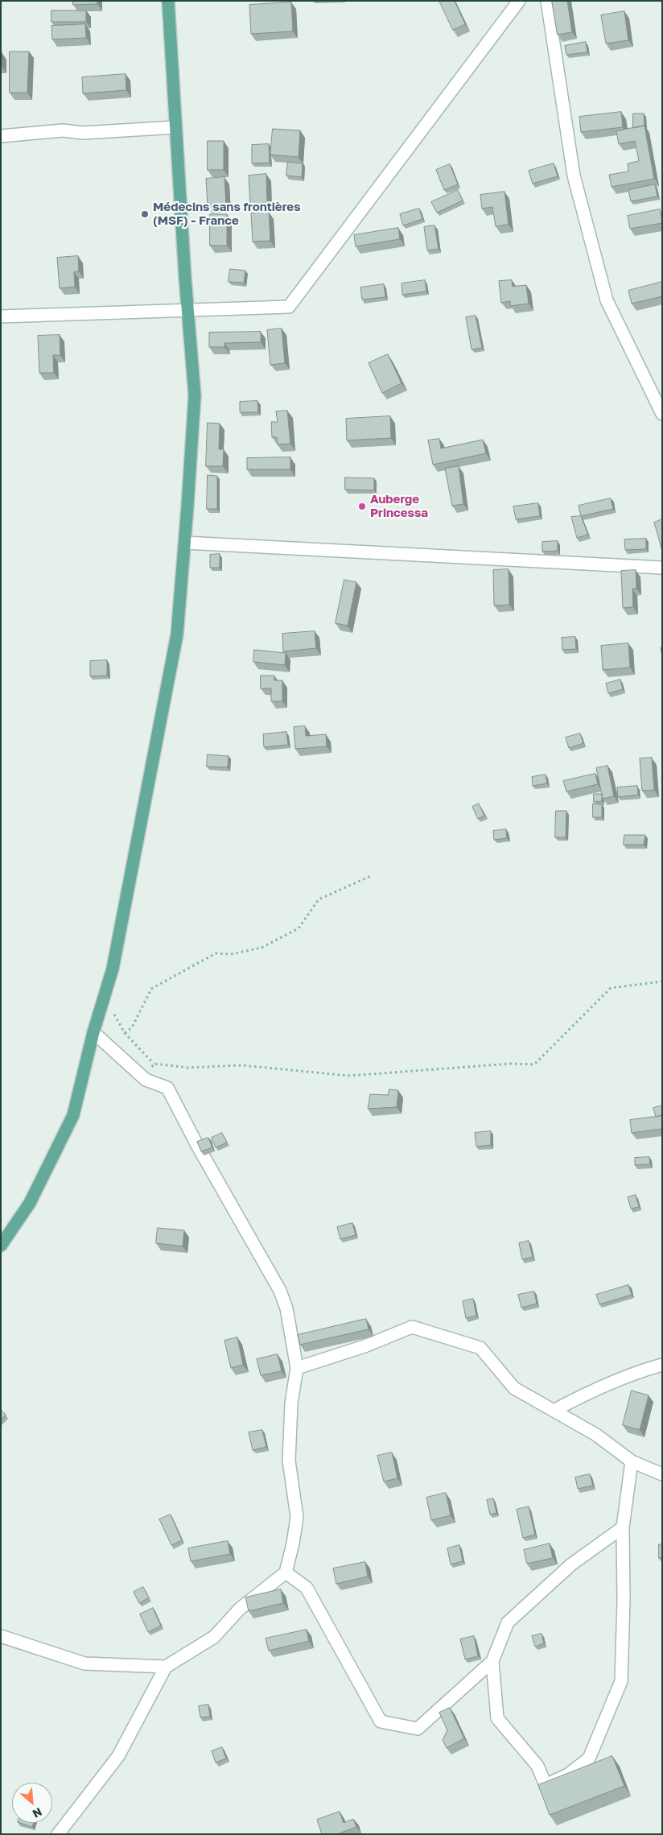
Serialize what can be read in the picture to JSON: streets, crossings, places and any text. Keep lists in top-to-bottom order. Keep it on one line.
{"places":["Médecins sans frontières (MSF) - France","Auberge Princessa"],"north":"bottom right"}
